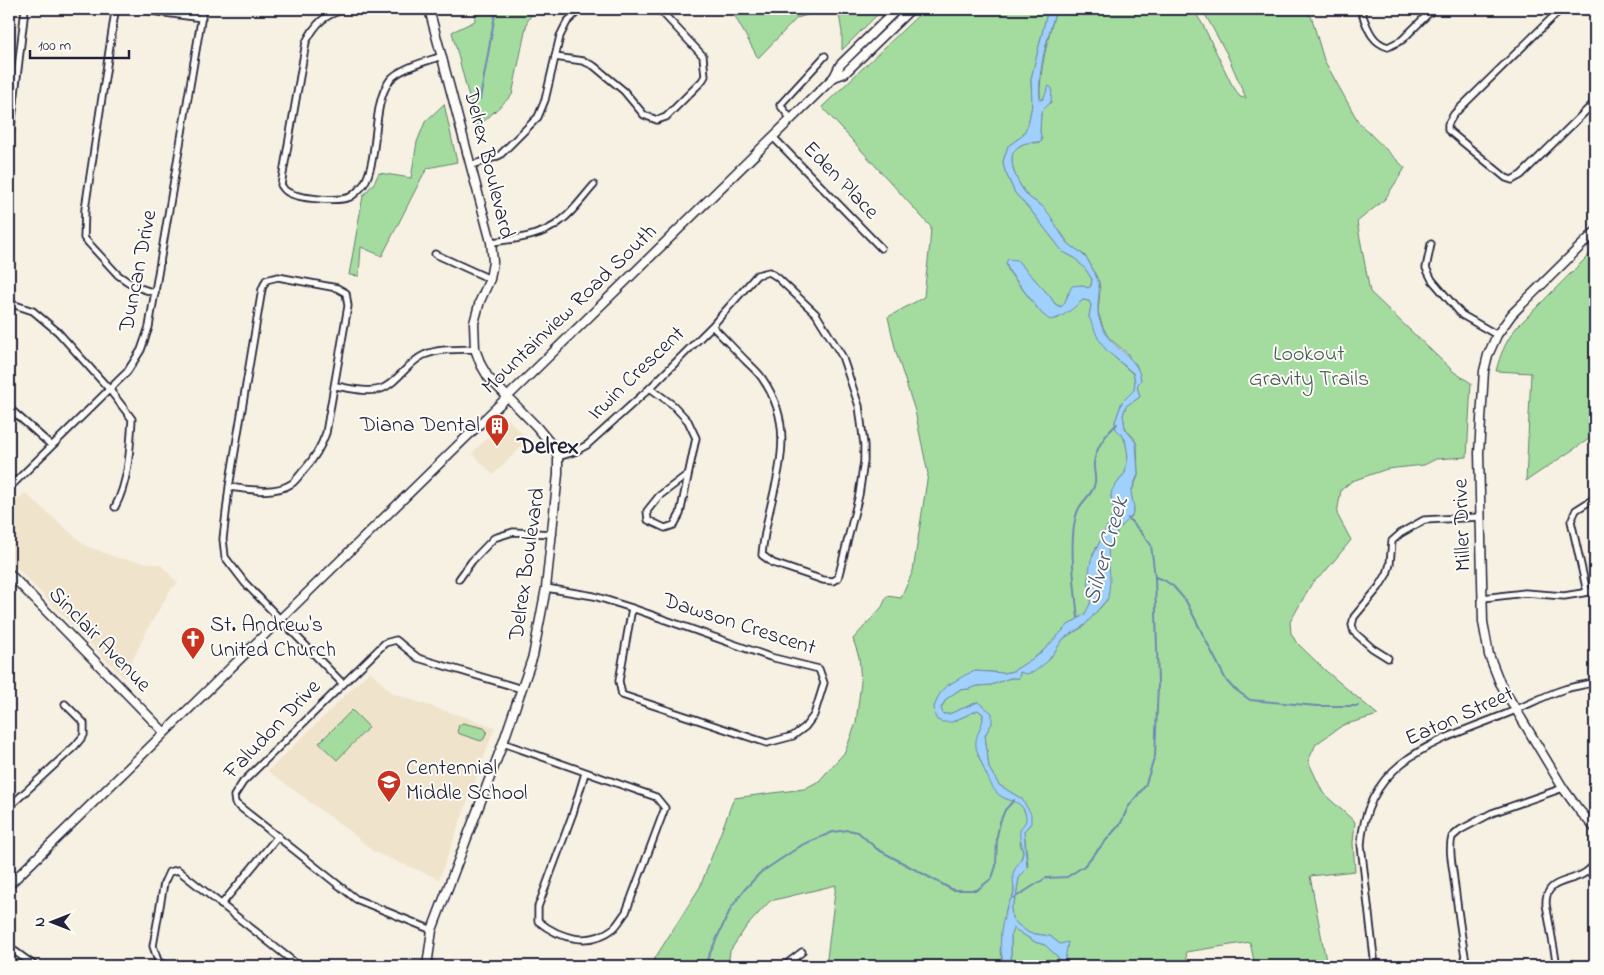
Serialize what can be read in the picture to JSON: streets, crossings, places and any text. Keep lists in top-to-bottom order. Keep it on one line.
{"streets":{"street":["Delrex Boulevard","Eden Place","Duncan Drive","Mountainview Road South","Irwin Crescent","Miller Drive","Dawson Crescent","Sinclair Avenue","Eaton Street","Faludon Drive"]},"crossings":[["Delrex Boulevard","Mountainview Road South"],["Delrex Boulevard","Irwin Crescent"],["Delrex Boulevard","Dawson Crescent"],["Delrex Boulevard","Faludon Drive"],["Eden Place","Mountainview Road South"],["Mountainview Road South","Sinclair Avenue"],["Miller Drive","Eaton Street"]],"districts":["Delrex"],"water":["Silver Creek"],"parks":["Lookout Gravity Trails"],"places":{"building":["Diana Dental"],"church":["St. Andrew's United Church"],"school or university":["Centennial Middle School"]},"scale_bar":"100 m","north":"left"}
